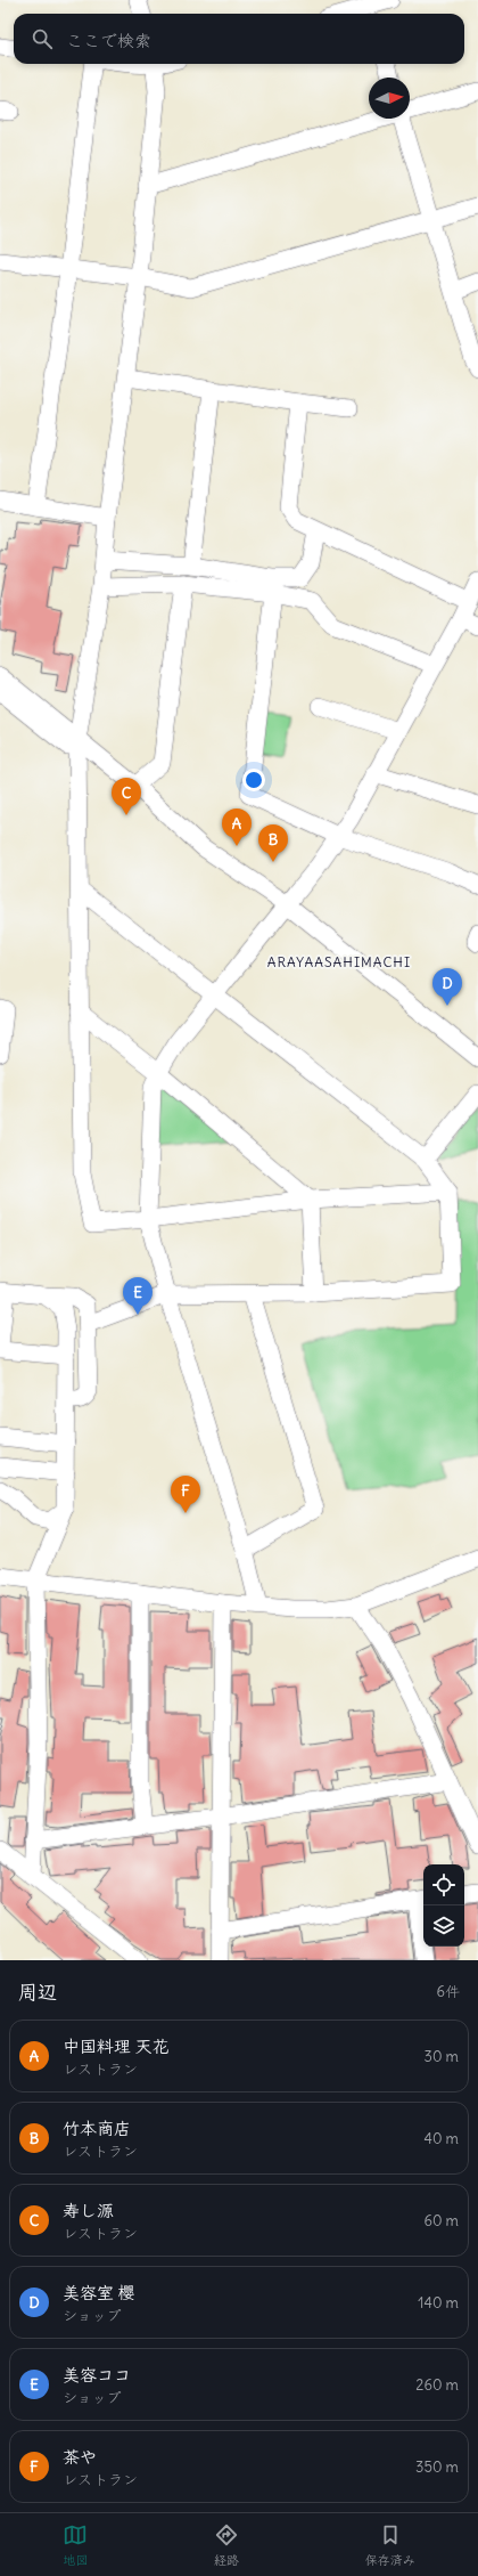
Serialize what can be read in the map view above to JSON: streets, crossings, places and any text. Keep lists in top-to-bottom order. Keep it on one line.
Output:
{"districts":["ARAYAASAHIMACHI"],"north":"right","page":{"search":"ここで検索","pins":["C","A","B","D","E","F"],"heading":["周辺","6件"],"list":[{"mark":"A","name":"中国料理 天花","note":"レストラン","value":"30 m"},{"mark":"B","name":"竹本商店","note":"レストラン","value":"40 m"},{"mark":"C","name":"寿し源","note":"レストラン","value":"60 m"},{"mark":"D","name":"美容室 櫻","note":"ショップ","value":"140 m"},{"mark":"E","name":"美容ココ","note":"ショップ","value":"260 m"},{"mark":"F","name":"茶や","note":"レストラン","value":"350 m"}],"nav":["地図","経路","保存済み"]}}
